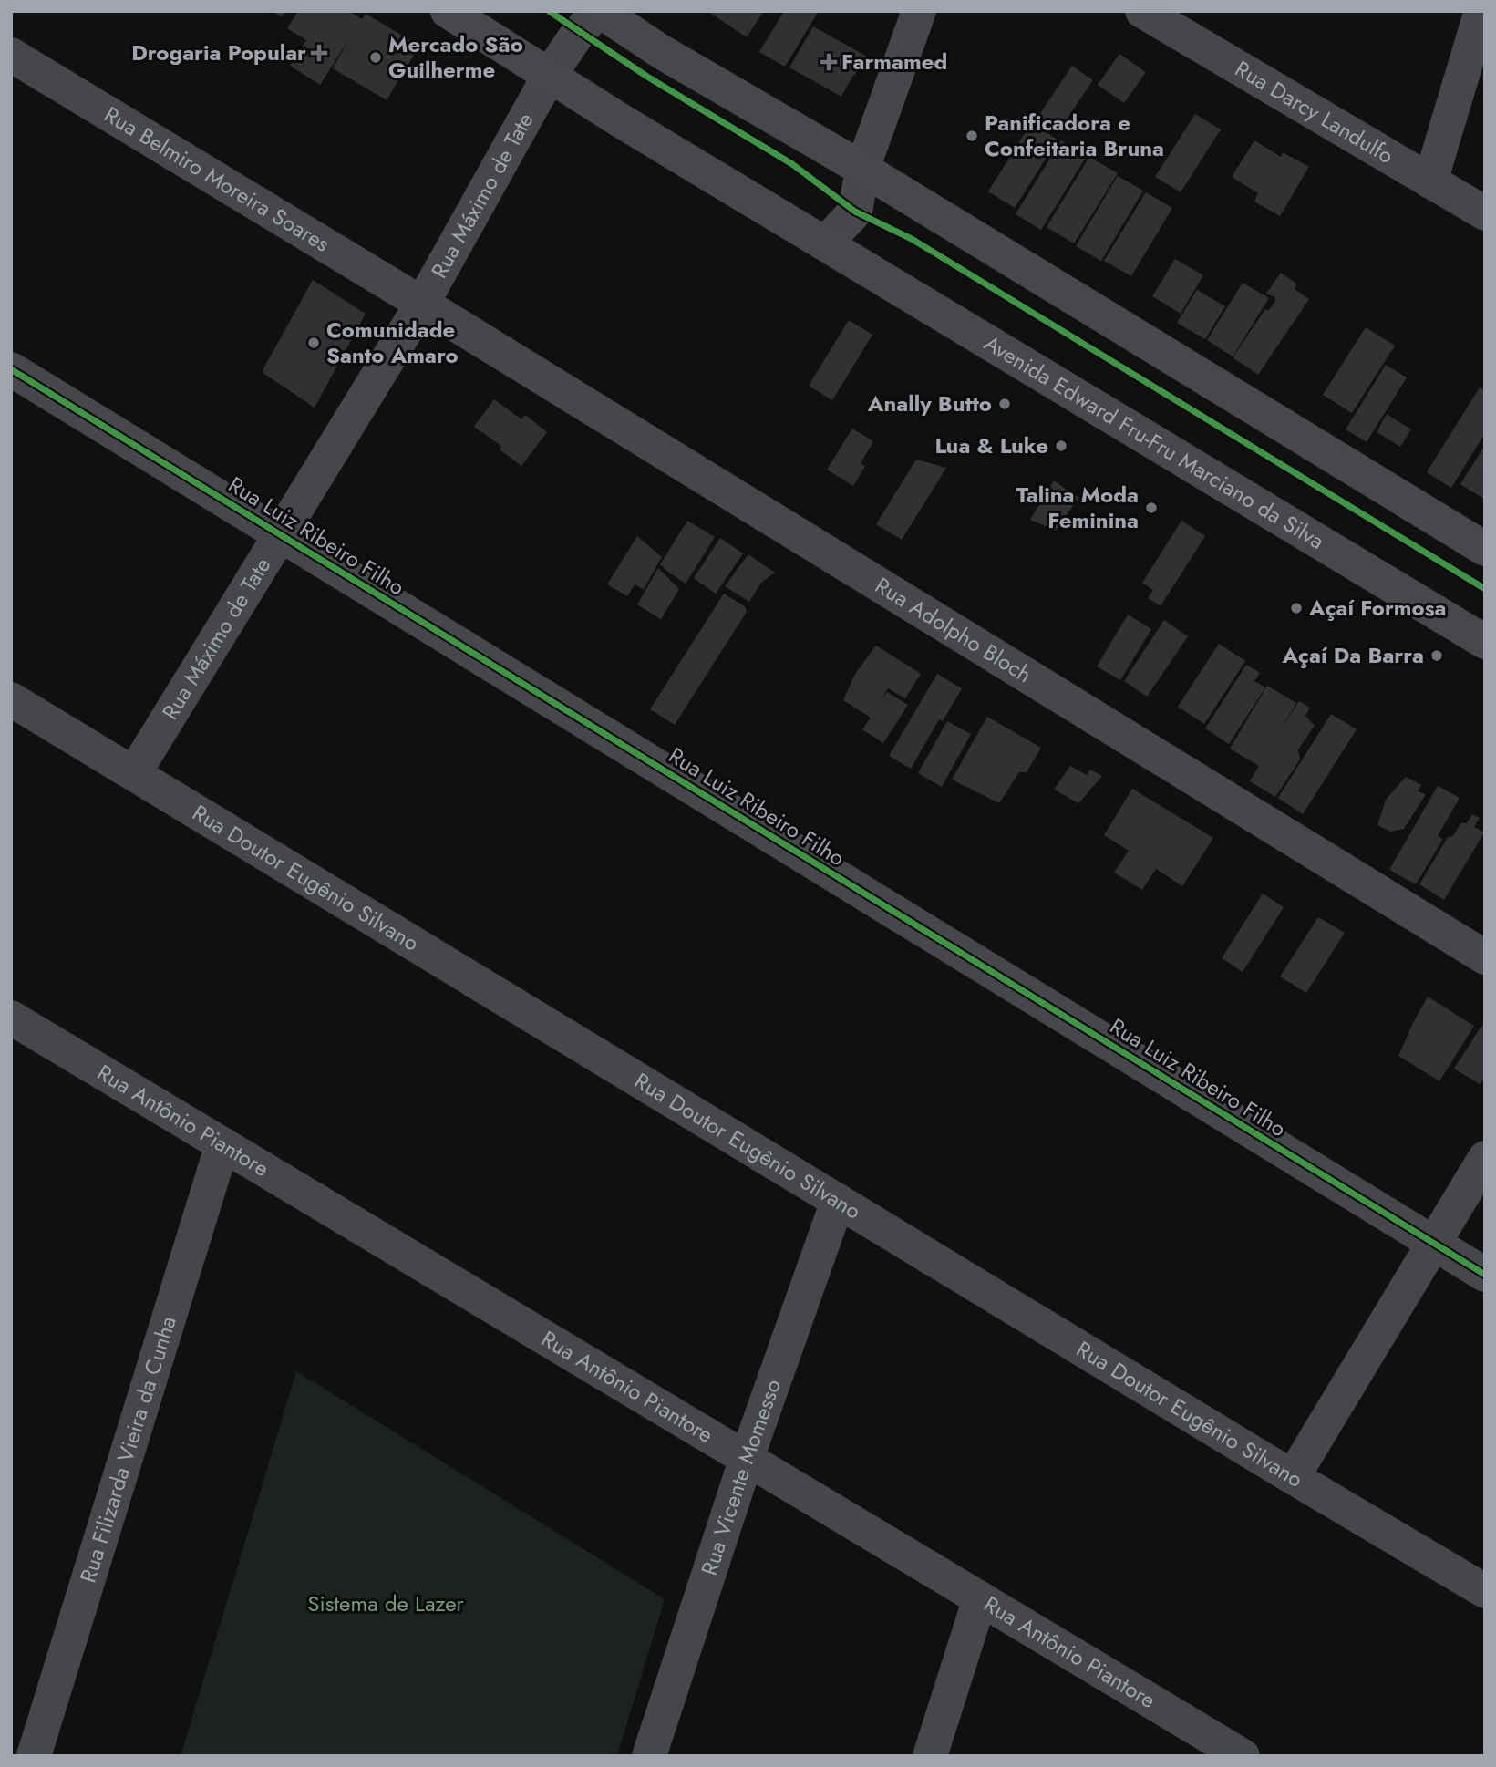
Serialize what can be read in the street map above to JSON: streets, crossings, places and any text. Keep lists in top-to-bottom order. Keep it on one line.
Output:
{"streets":{"main road":["Avenida Edward Fru-Fru Marciano da Silva"],"street":["Rua Darcy Landulfo","Rua Belmiro Moreira Soares","Rua Máximo de Tate","Rua Luiz Ribeiro Filho","Rua Adolpho Bloch","Rua Doutor Eugênio Silvano","Rua Antônio Piantore","Rua Filizarda Vieira da Cunha","Rua Vicente Momesso"]},"crossings":[["Rua Belmiro Moreira Soares","Rua Máximo de Tate"],["Rua Belmiro Moreira Soares","Rua Adolpho Bloch"],["Rua Máximo de Tate","Avenida Edward Fru-Fru Marciano da Silva"],["Rua Máximo de Tate","Rua Luiz Ribeiro Filho"],["Rua Máximo de Tate","Rua Adolpho Bloch"],["Rua Máximo de Tate","Rua Doutor Eugênio Silvano"],["Rua Doutor Eugênio Silvano","Rua Vicente Momesso"],["Rua Antônio Piantore","Rua Filizarda Vieira da Cunha"],["Rua Antônio Piantore","Rua Vicente Momesso"]],"parks":["Sistema de Lazer"],"places":{"health":["Drogaria Popular","Farmamed"],"other":["Mercado São Guilherme","Panificadora e Confeitaria Bruna","Comunidade Santo Amaro","Anally Butto","Lua & Luke","Talina Moda Feminina","Açaí Formosa","Açaí Da Barra"]}}
